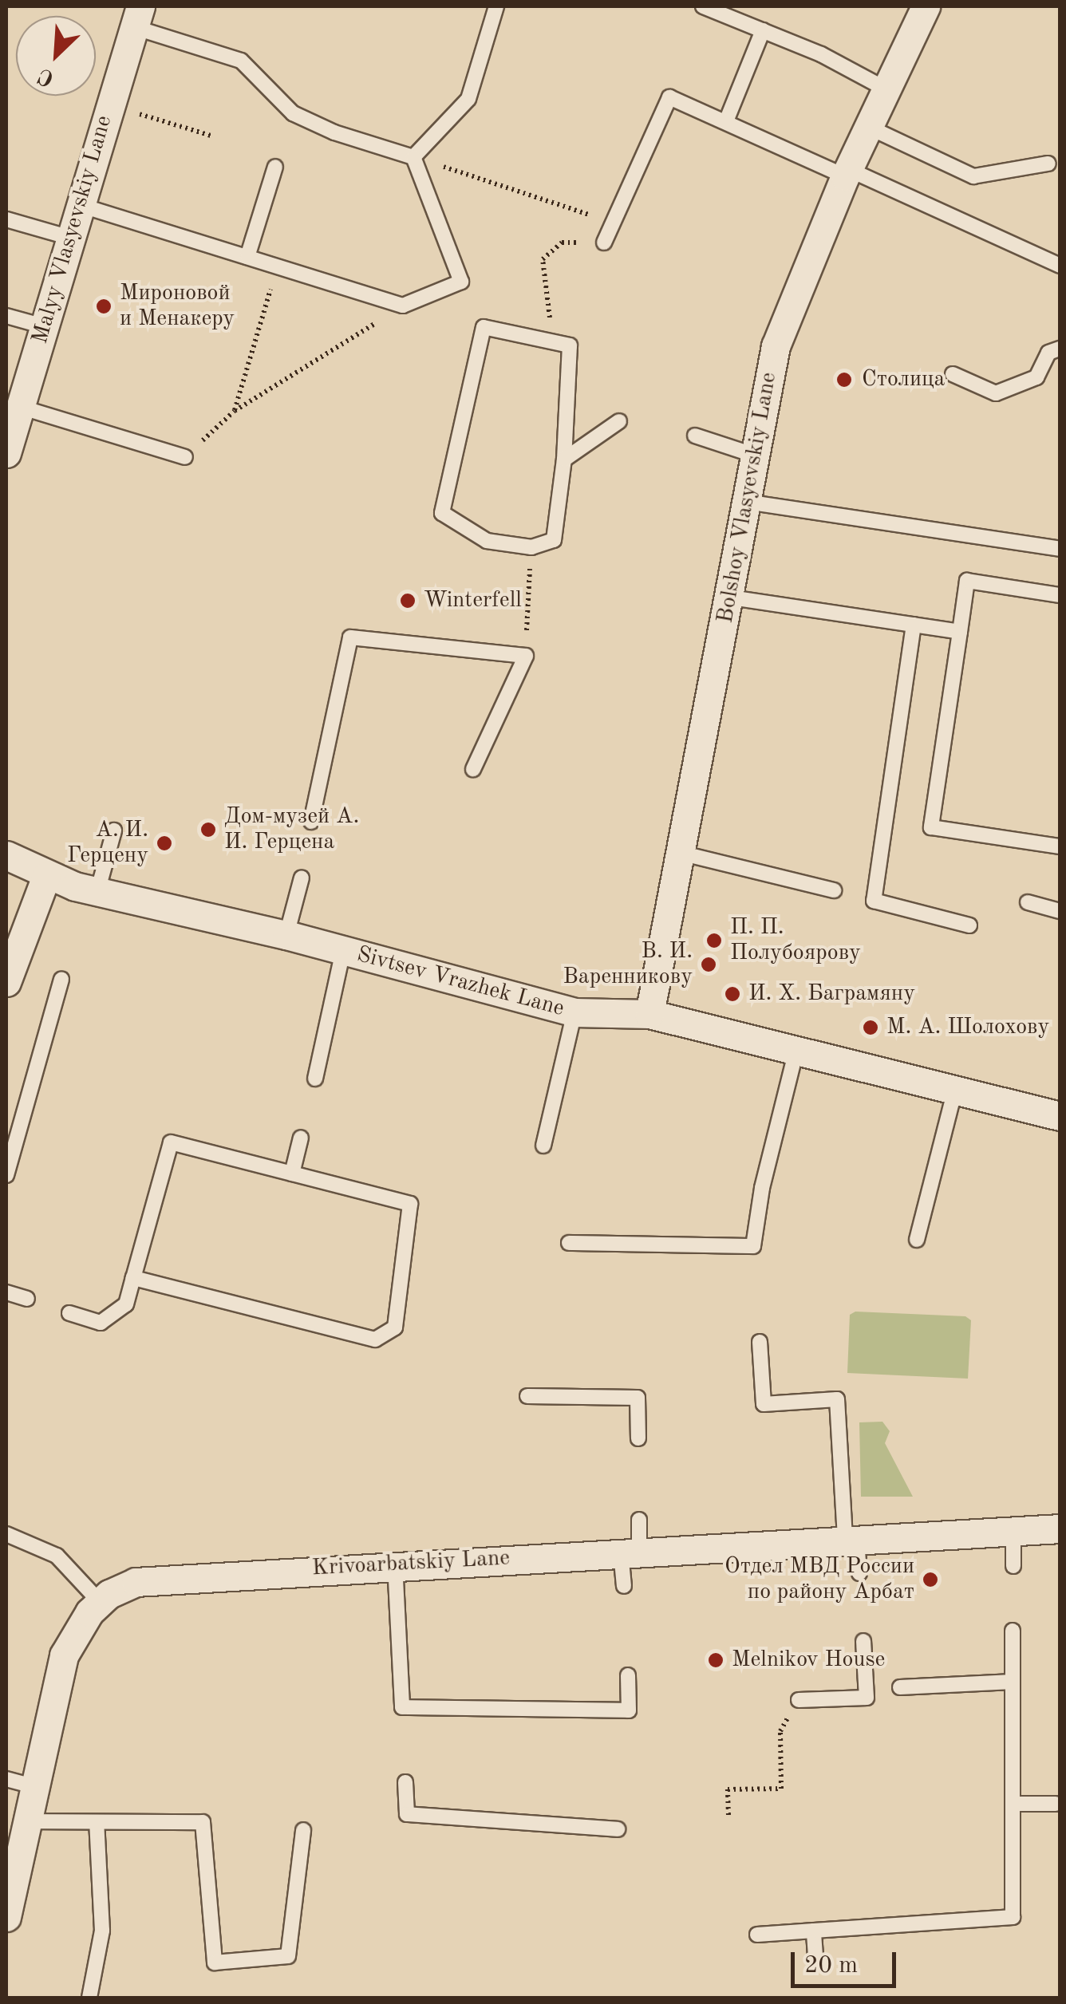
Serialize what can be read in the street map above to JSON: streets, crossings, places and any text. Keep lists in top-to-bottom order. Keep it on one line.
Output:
{"streets":{"street":["Malyy Vlasyevskiy Lane","Bolshoy Vlasyevskiy Lane","Sivtsev Vrazhek Lane","Krivoarbatskiy Lane"]},"crossings":[["Bolshoy Vlasyevskiy Lane","Sivtsev Vrazhek Lane"]],"places":["Мироновой и Менакеру","Столица","Winterfell","Дом-музей А. И. Герцена","А. И. Герцену","П. П. Полубоярову","В. И. Варенникову","И. Х. Баграмяну","М. А. Шолохову","Отдел МВД России по району Арбат","Melnikov House"],"scale_bar":"20 m","north":"bottom left"}
